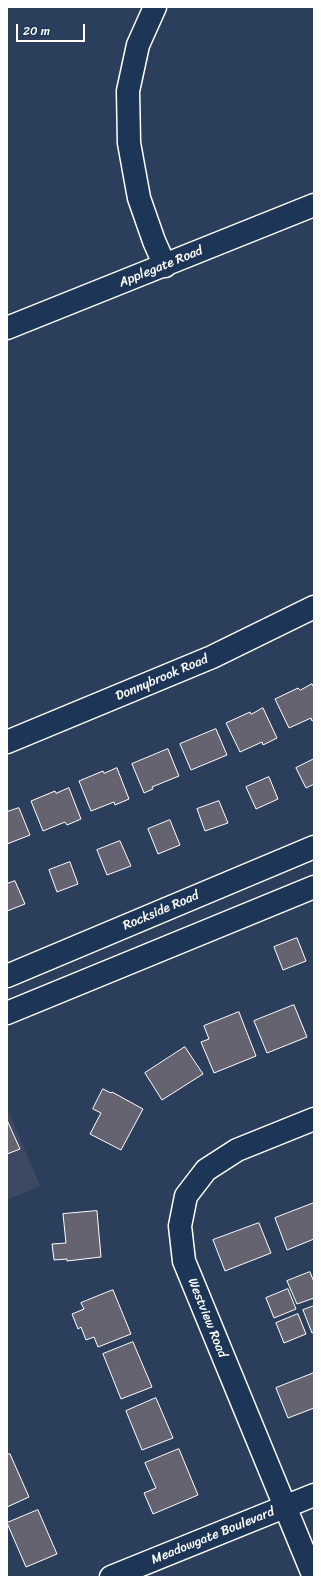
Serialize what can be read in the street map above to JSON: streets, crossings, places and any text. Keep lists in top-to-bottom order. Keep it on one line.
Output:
{"streets":{"street":["Applegate Road","Donnybrook Road","Rockside Road","Westview Road","Meadowgate Boulevard"]},"crossings":[["Westview Road","Meadowgate Boulevard"]],"scale_bar":"20 m"}
